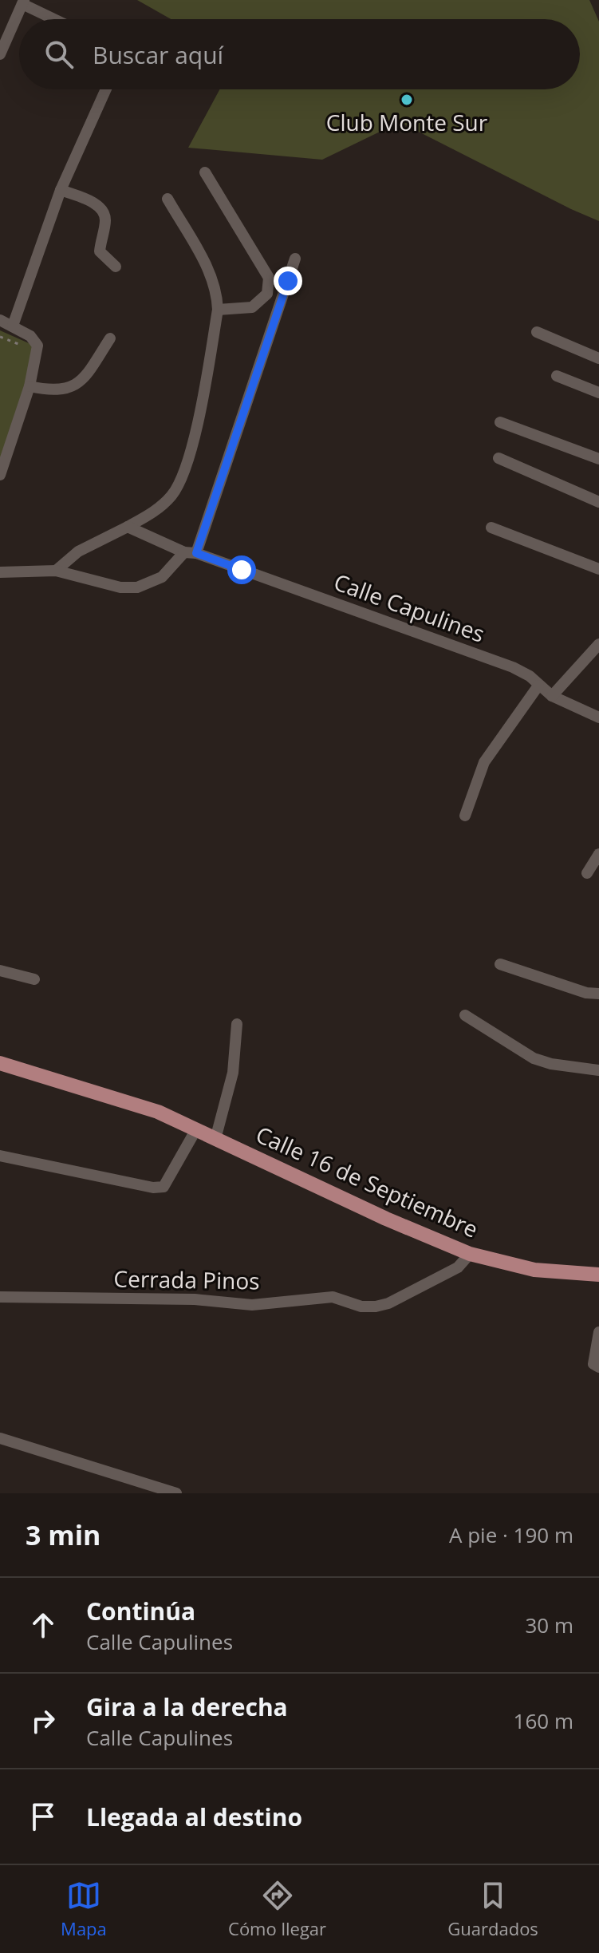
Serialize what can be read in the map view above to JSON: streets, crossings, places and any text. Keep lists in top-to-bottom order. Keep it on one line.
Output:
{"streets":{"main road":["Calle 16 de Septiembre"],"street":["Calle Capulines","Cerrada Pinos"]},"crossings":[["Calle 16 de Septiembre","Cerrada Pinos"]],"places":["Club Monte Sur"],"page":{"search":"Buscar aquí","heading":["3 min","A pie · 190 m"],"list":[["Continúa","Calle Capulines","30 m"],["Gira a la derecha","Calle Capulines","160 m"],"Llegada al destino"],"nav":["Mapa","Cómo llegar","Guardados"]}}
